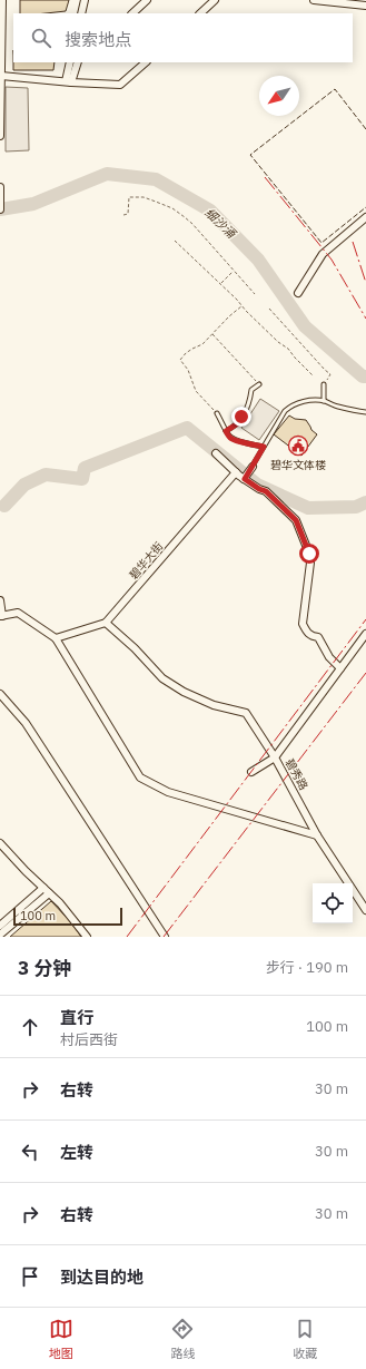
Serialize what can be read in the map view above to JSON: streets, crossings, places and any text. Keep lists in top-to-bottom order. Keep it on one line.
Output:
{"streets":{"street":["碧华大街","碧秀路"]},"water":["细沙涌"],"places":{"public building":["碧华文体楼"]},"scale_bar":"100 m","north":"bottom left","page":{"search":"搜索地点","scale":"100 m","heading":["3 分钟","步行 · 190 m"],"list":[["直行","村后西街","100 m"],["右转","30 m"],["左转","30 m"],["右转","30 m"],"到达目的地"],"nav":["地图","路线","收藏"]}}
